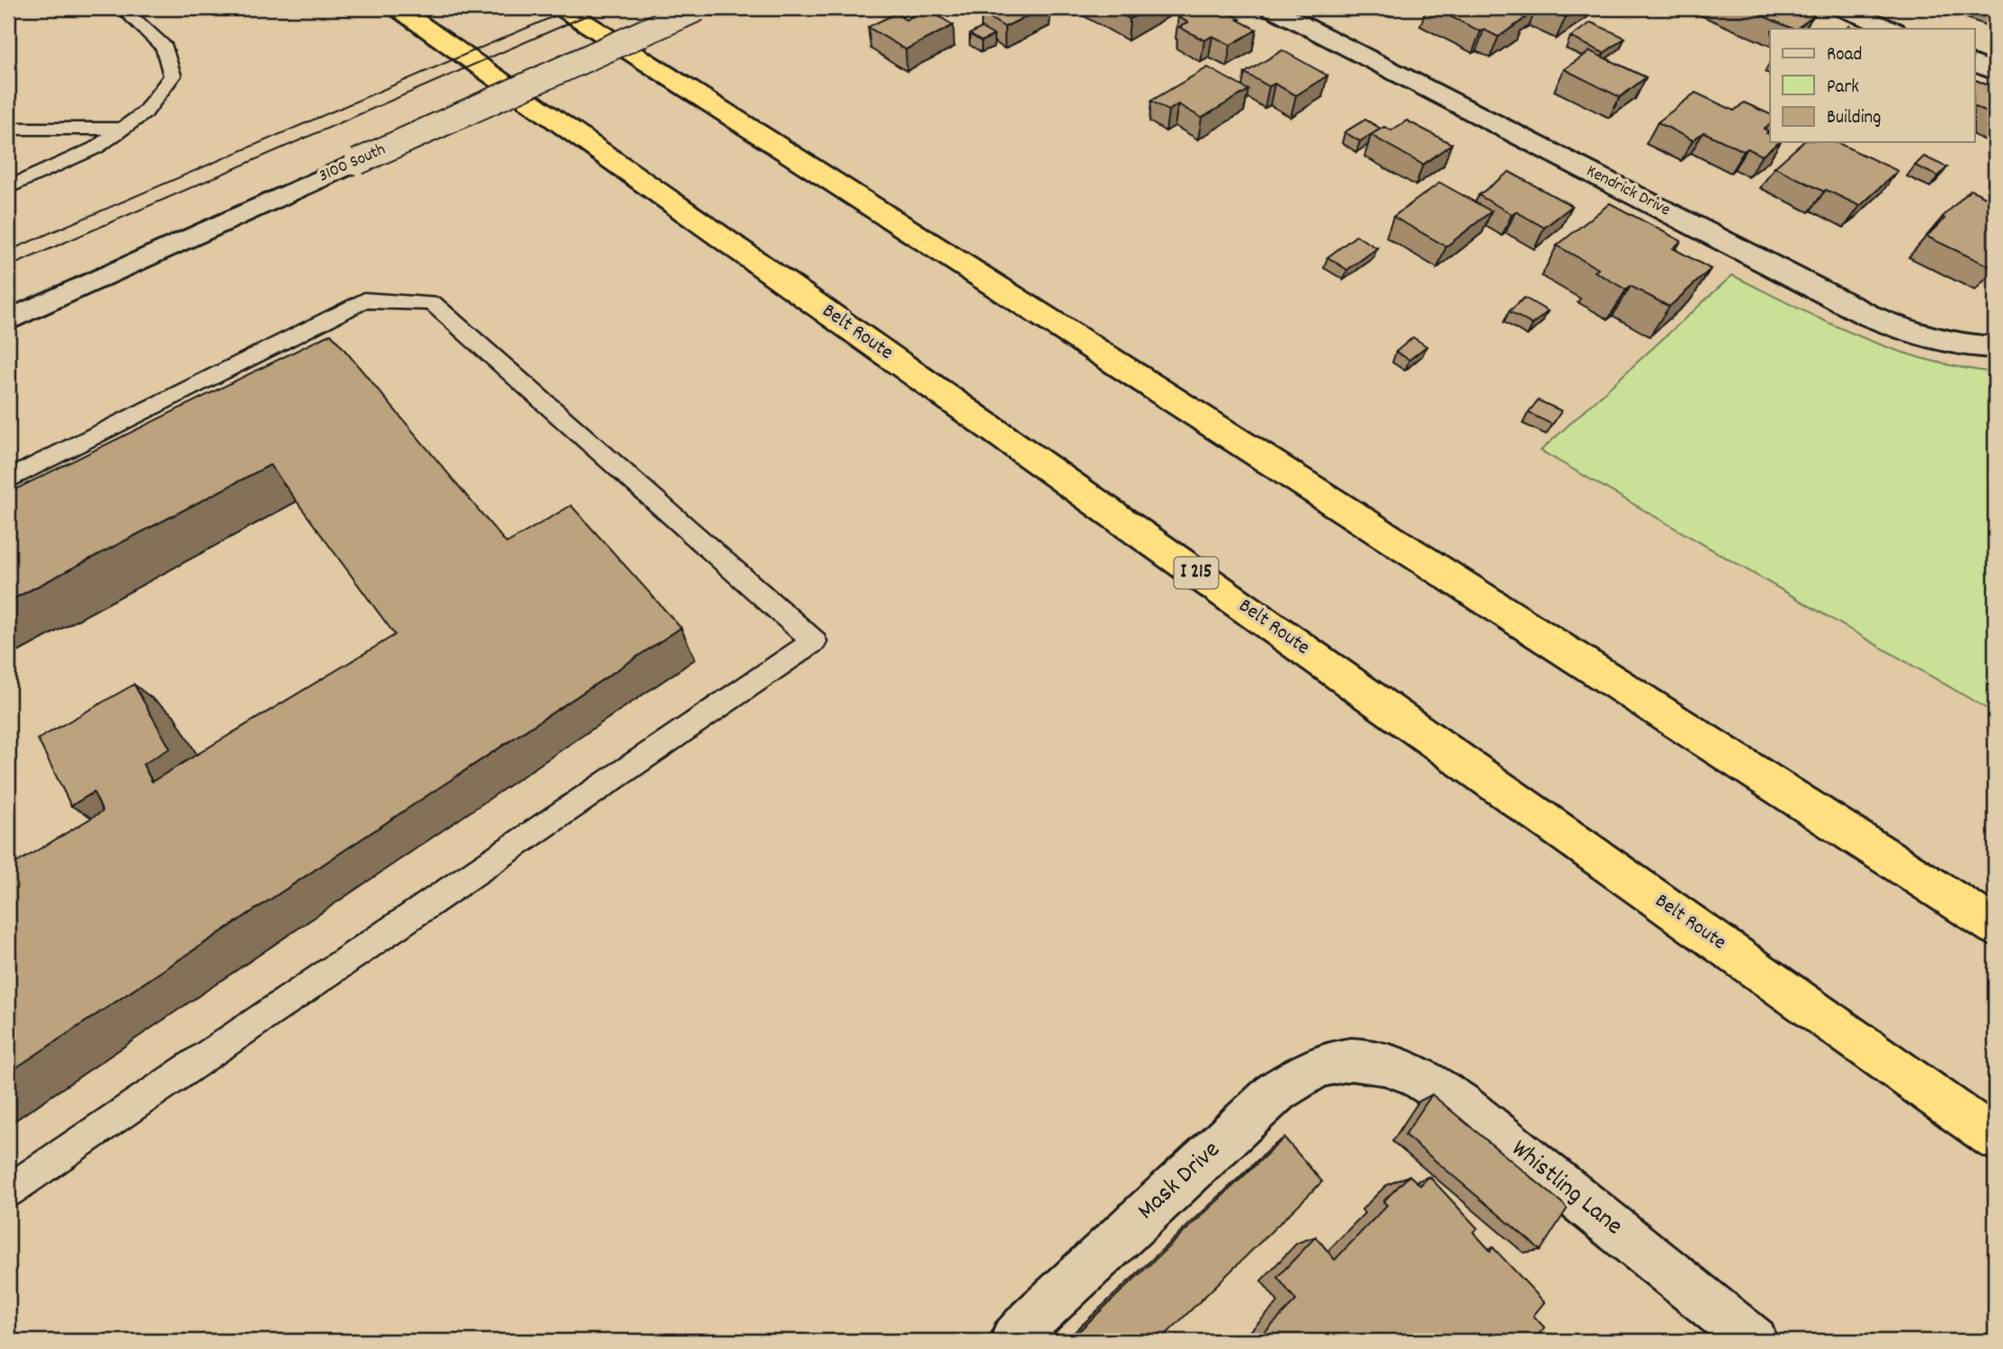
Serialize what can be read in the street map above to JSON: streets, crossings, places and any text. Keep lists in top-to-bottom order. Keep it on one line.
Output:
{"streets":{"highway":["Belt Route","I 215"],"street":["3100 South","Kendrick Drive","Mask Drive","Whistling Lane"]},"crossings":[["Mask Drive","Whistling Lane"]],"legend":["Road","Park","Building"]}
